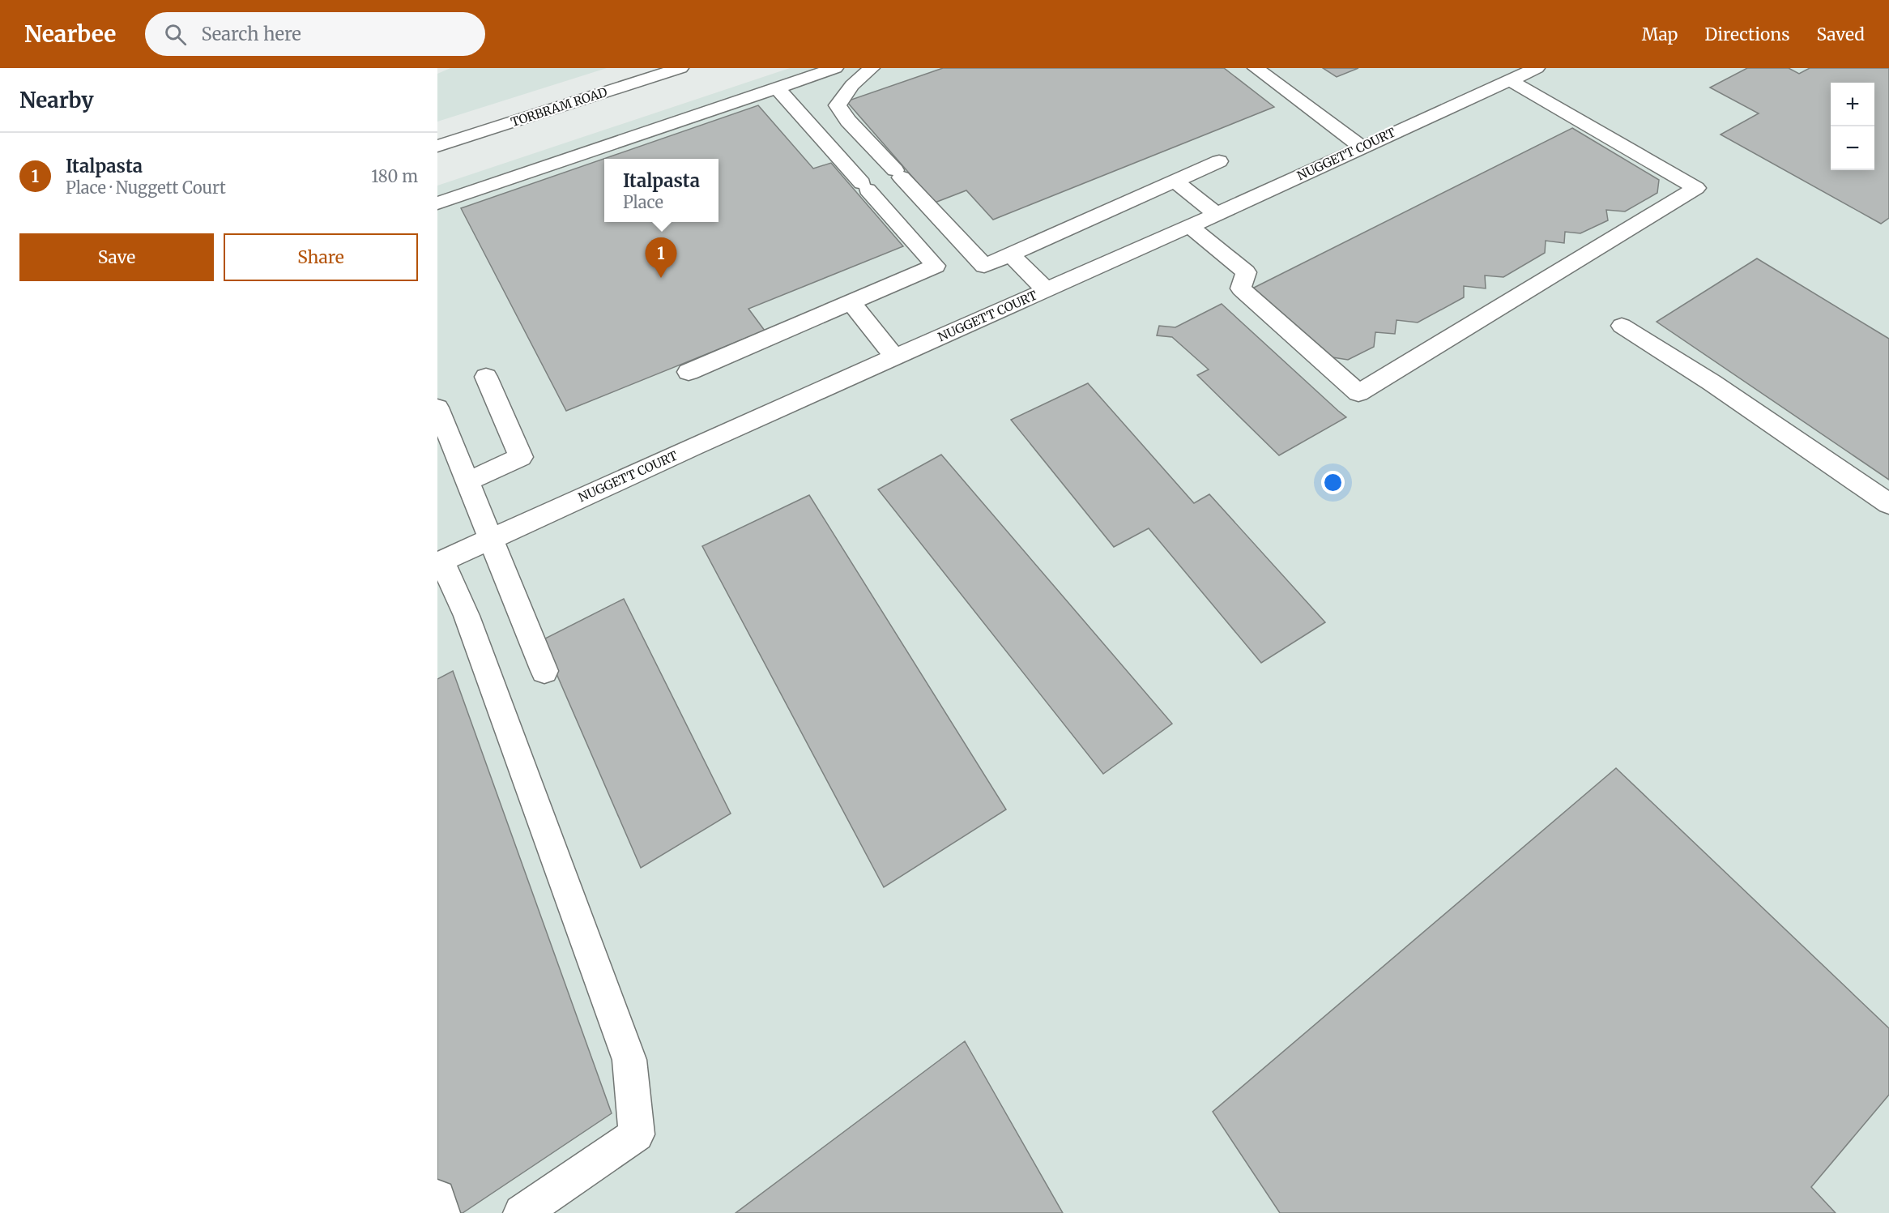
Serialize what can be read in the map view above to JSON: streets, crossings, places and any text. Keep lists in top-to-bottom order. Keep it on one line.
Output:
{"streets":{"street":["TORBRAM ROAD","NUGGETT COURT"]},"page":{"header":"Nearbee","search":"Search here","nav":["Map","Directions","Saved"],"heading":"Nearby","map_buttons":["+","−"],"list":[{"mark":"1","name":"Italpasta","note":"Place · Nuggett Court","value":"180 m"}],"popup":["Italpasta","Place"],"buttons":["Save","Share"],"pins":"1"}}
